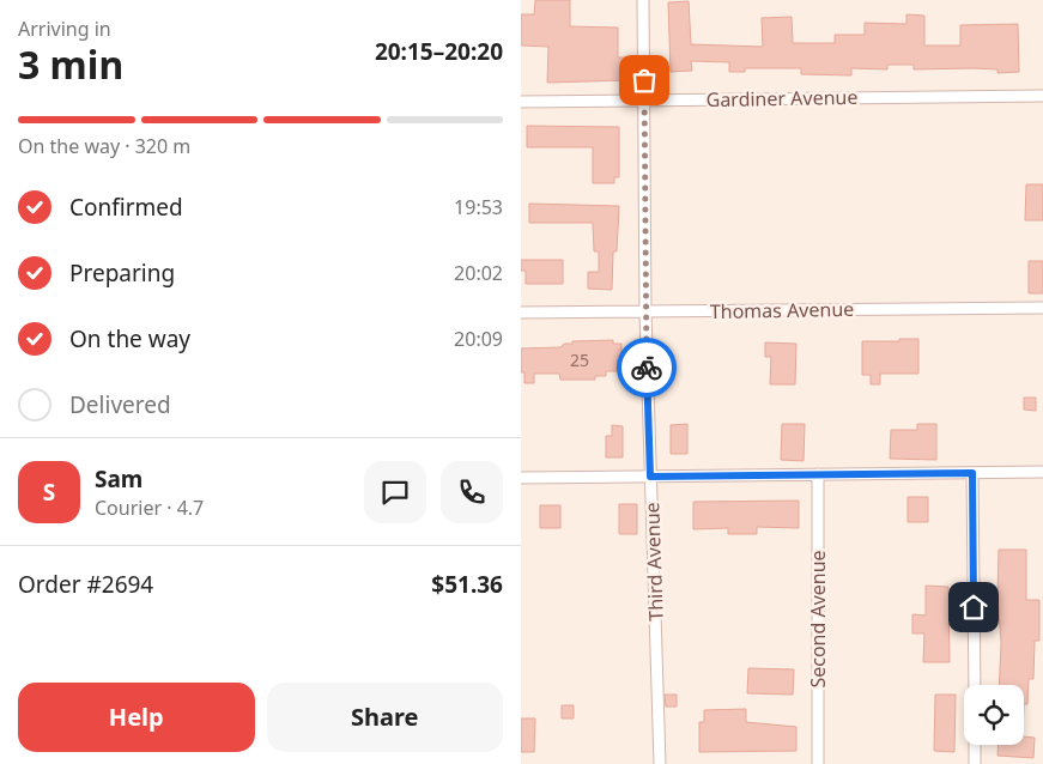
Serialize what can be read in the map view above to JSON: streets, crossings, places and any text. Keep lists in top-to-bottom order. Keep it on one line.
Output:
{"streets":{"street":["Gardiner Avenue","Thomas Avenue","Third Avenue","Second Avenue"]},"crossings":[["Gardiner Avenue","Third Avenue"],["Thomas Avenue","Third Avenue"]],"house_numbers":["25"],"page":{"heading":["3 min","Arriving in","20:15–20:20"],"panel":["Sam","Courier · 4.7","Order #2694","$51.36"],"bar":"On the way · 320 m","list":[["Confirmed","19:53"],["Preparing","20:02"],["On the way","20:09"],"Delivered"],"round":"S","buttons":["Help","Share"]}}
